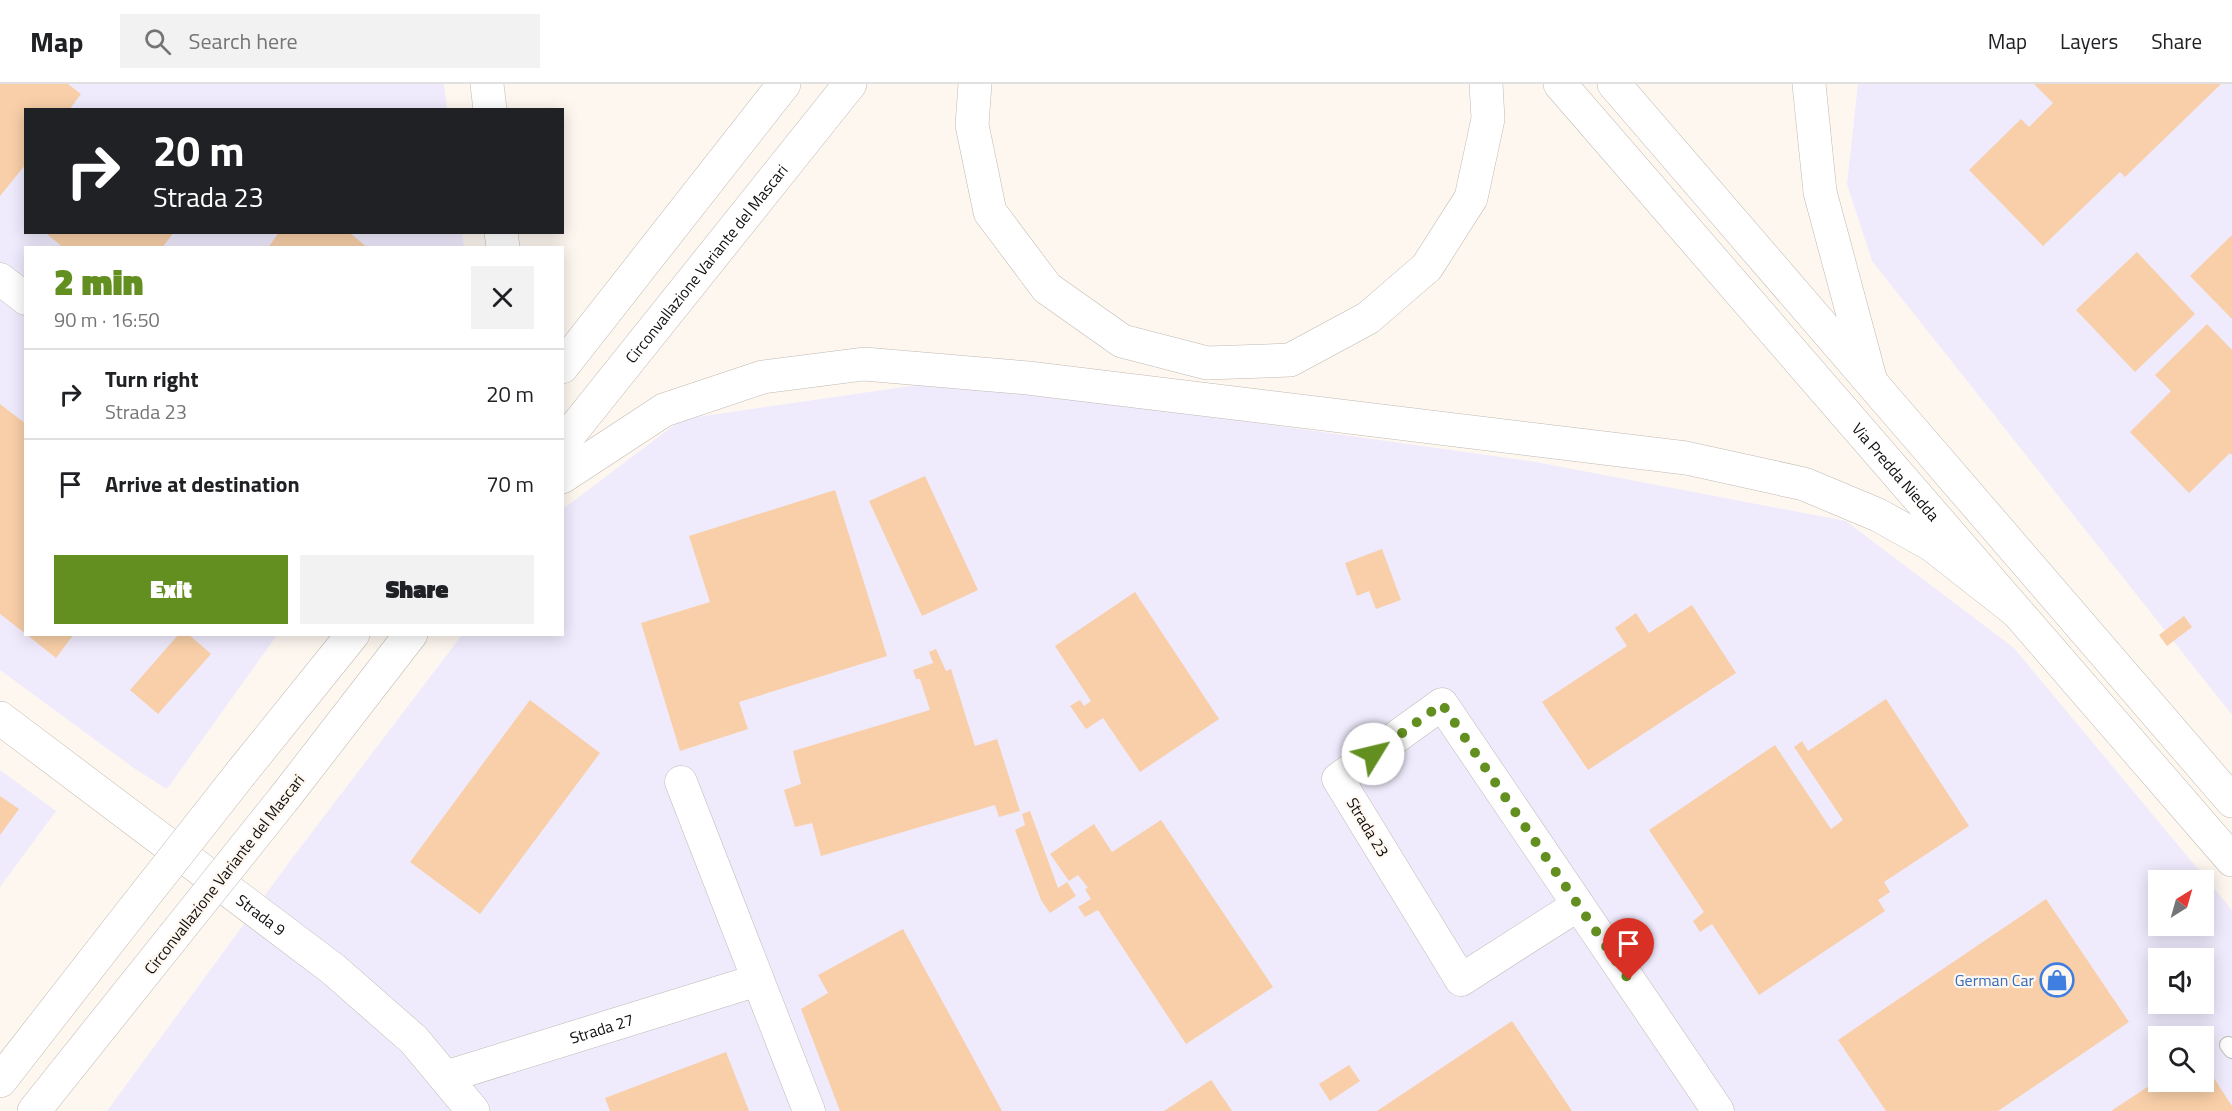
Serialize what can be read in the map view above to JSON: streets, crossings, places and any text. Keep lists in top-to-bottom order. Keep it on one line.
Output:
{"streets":{"main road":["Circonvallazione Variante del Mascari","Via Predda Niedda","Strada 9"],"street":["Strada 23","Strada 27"]},"crossings":[["Strada 9","Strada 27"]],"places":{"shop":["German Car"]},"north":"top right","page":{"header":"Map","search":"Search here","nav":["Map","Layers","Share"],"turn":["20 m","Strada 23"],"heading":["2 min","90 m · 16:50"],"list":[{"name":"Turn right","note":"Strada 23","value":"20 m"},{"name":"Arrive at destination","value":"70 m"}],"buttons":["Exit","Share"]}}
